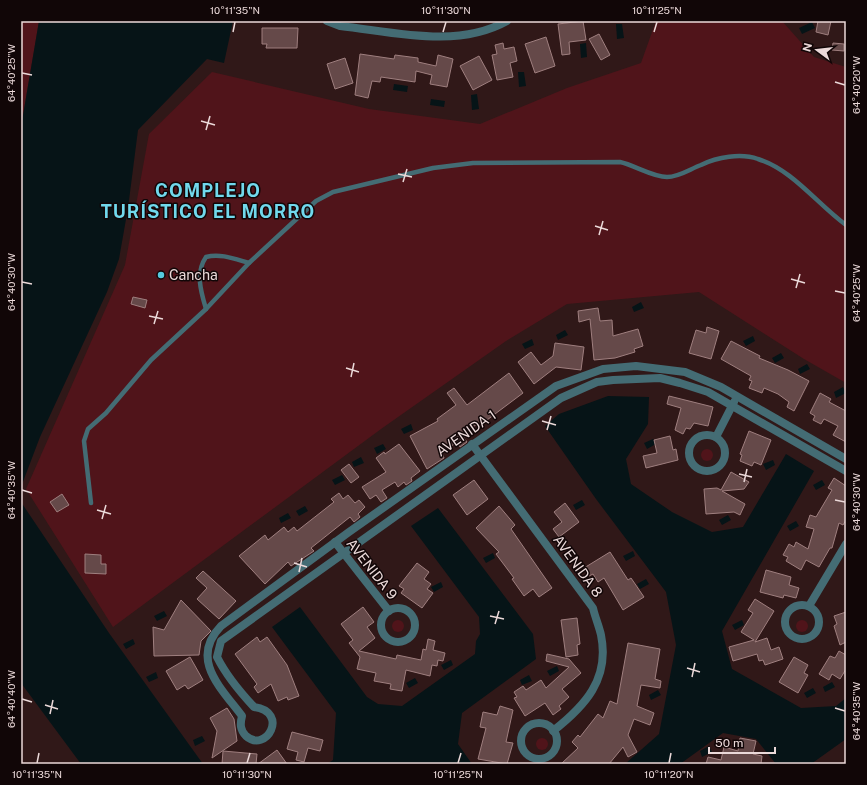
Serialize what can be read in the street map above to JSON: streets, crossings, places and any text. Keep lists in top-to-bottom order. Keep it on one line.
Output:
{"streets":{"street":["AVENIDA 1","AVENIDA 8","AVENIDA 9"]},"crossings":[["AVENIDA 1","AVENIDA 8"],["AVENIDA 1","AVENIDA 9"]],"districts":["COMPLEJO TURÍSTICO EL MORRO"],"places":["Cancha"],"scale_bar":"50 m","north":"left","coordinates":["10°11'35\"N","10°11'30\"N","10°11'25\"N","64°40'25\"W","64°40'20\"W","64°40'30\"W","64°40'35\"W","64°40'40\"W","10°11'20\"N"]}
